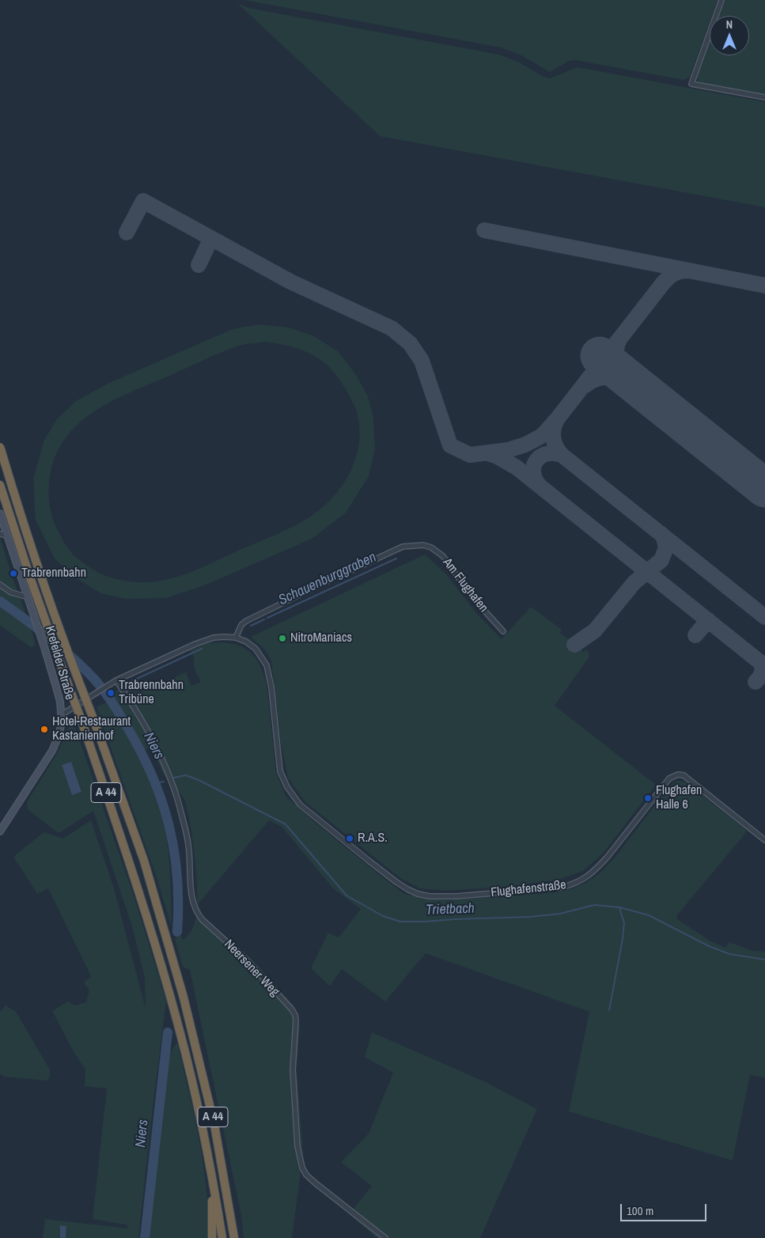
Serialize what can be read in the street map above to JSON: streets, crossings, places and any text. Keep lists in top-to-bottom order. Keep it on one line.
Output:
{"streets":{"highway":["A 44"],"street":["Am Flughafen","Krefelder Straße","Flughafenstraße","Neersener Weg"]},"crossings":[["Am Flughafen","Flughafenstraße"],["Krefelder Straße","Flughafenstraße"],["Flughafenstraße","Neersener Weg"]],"water":["Schauenburggraben","Niers","Trietbach"],"places":["Trabrennbahn","NitroManiacs","Trabrennbahn Tribüne","Hotel-Restaurant Kastanienhof","Flughafen Halle 6","R.A.S."],"scale_bar":"100 m","north":"top"}
